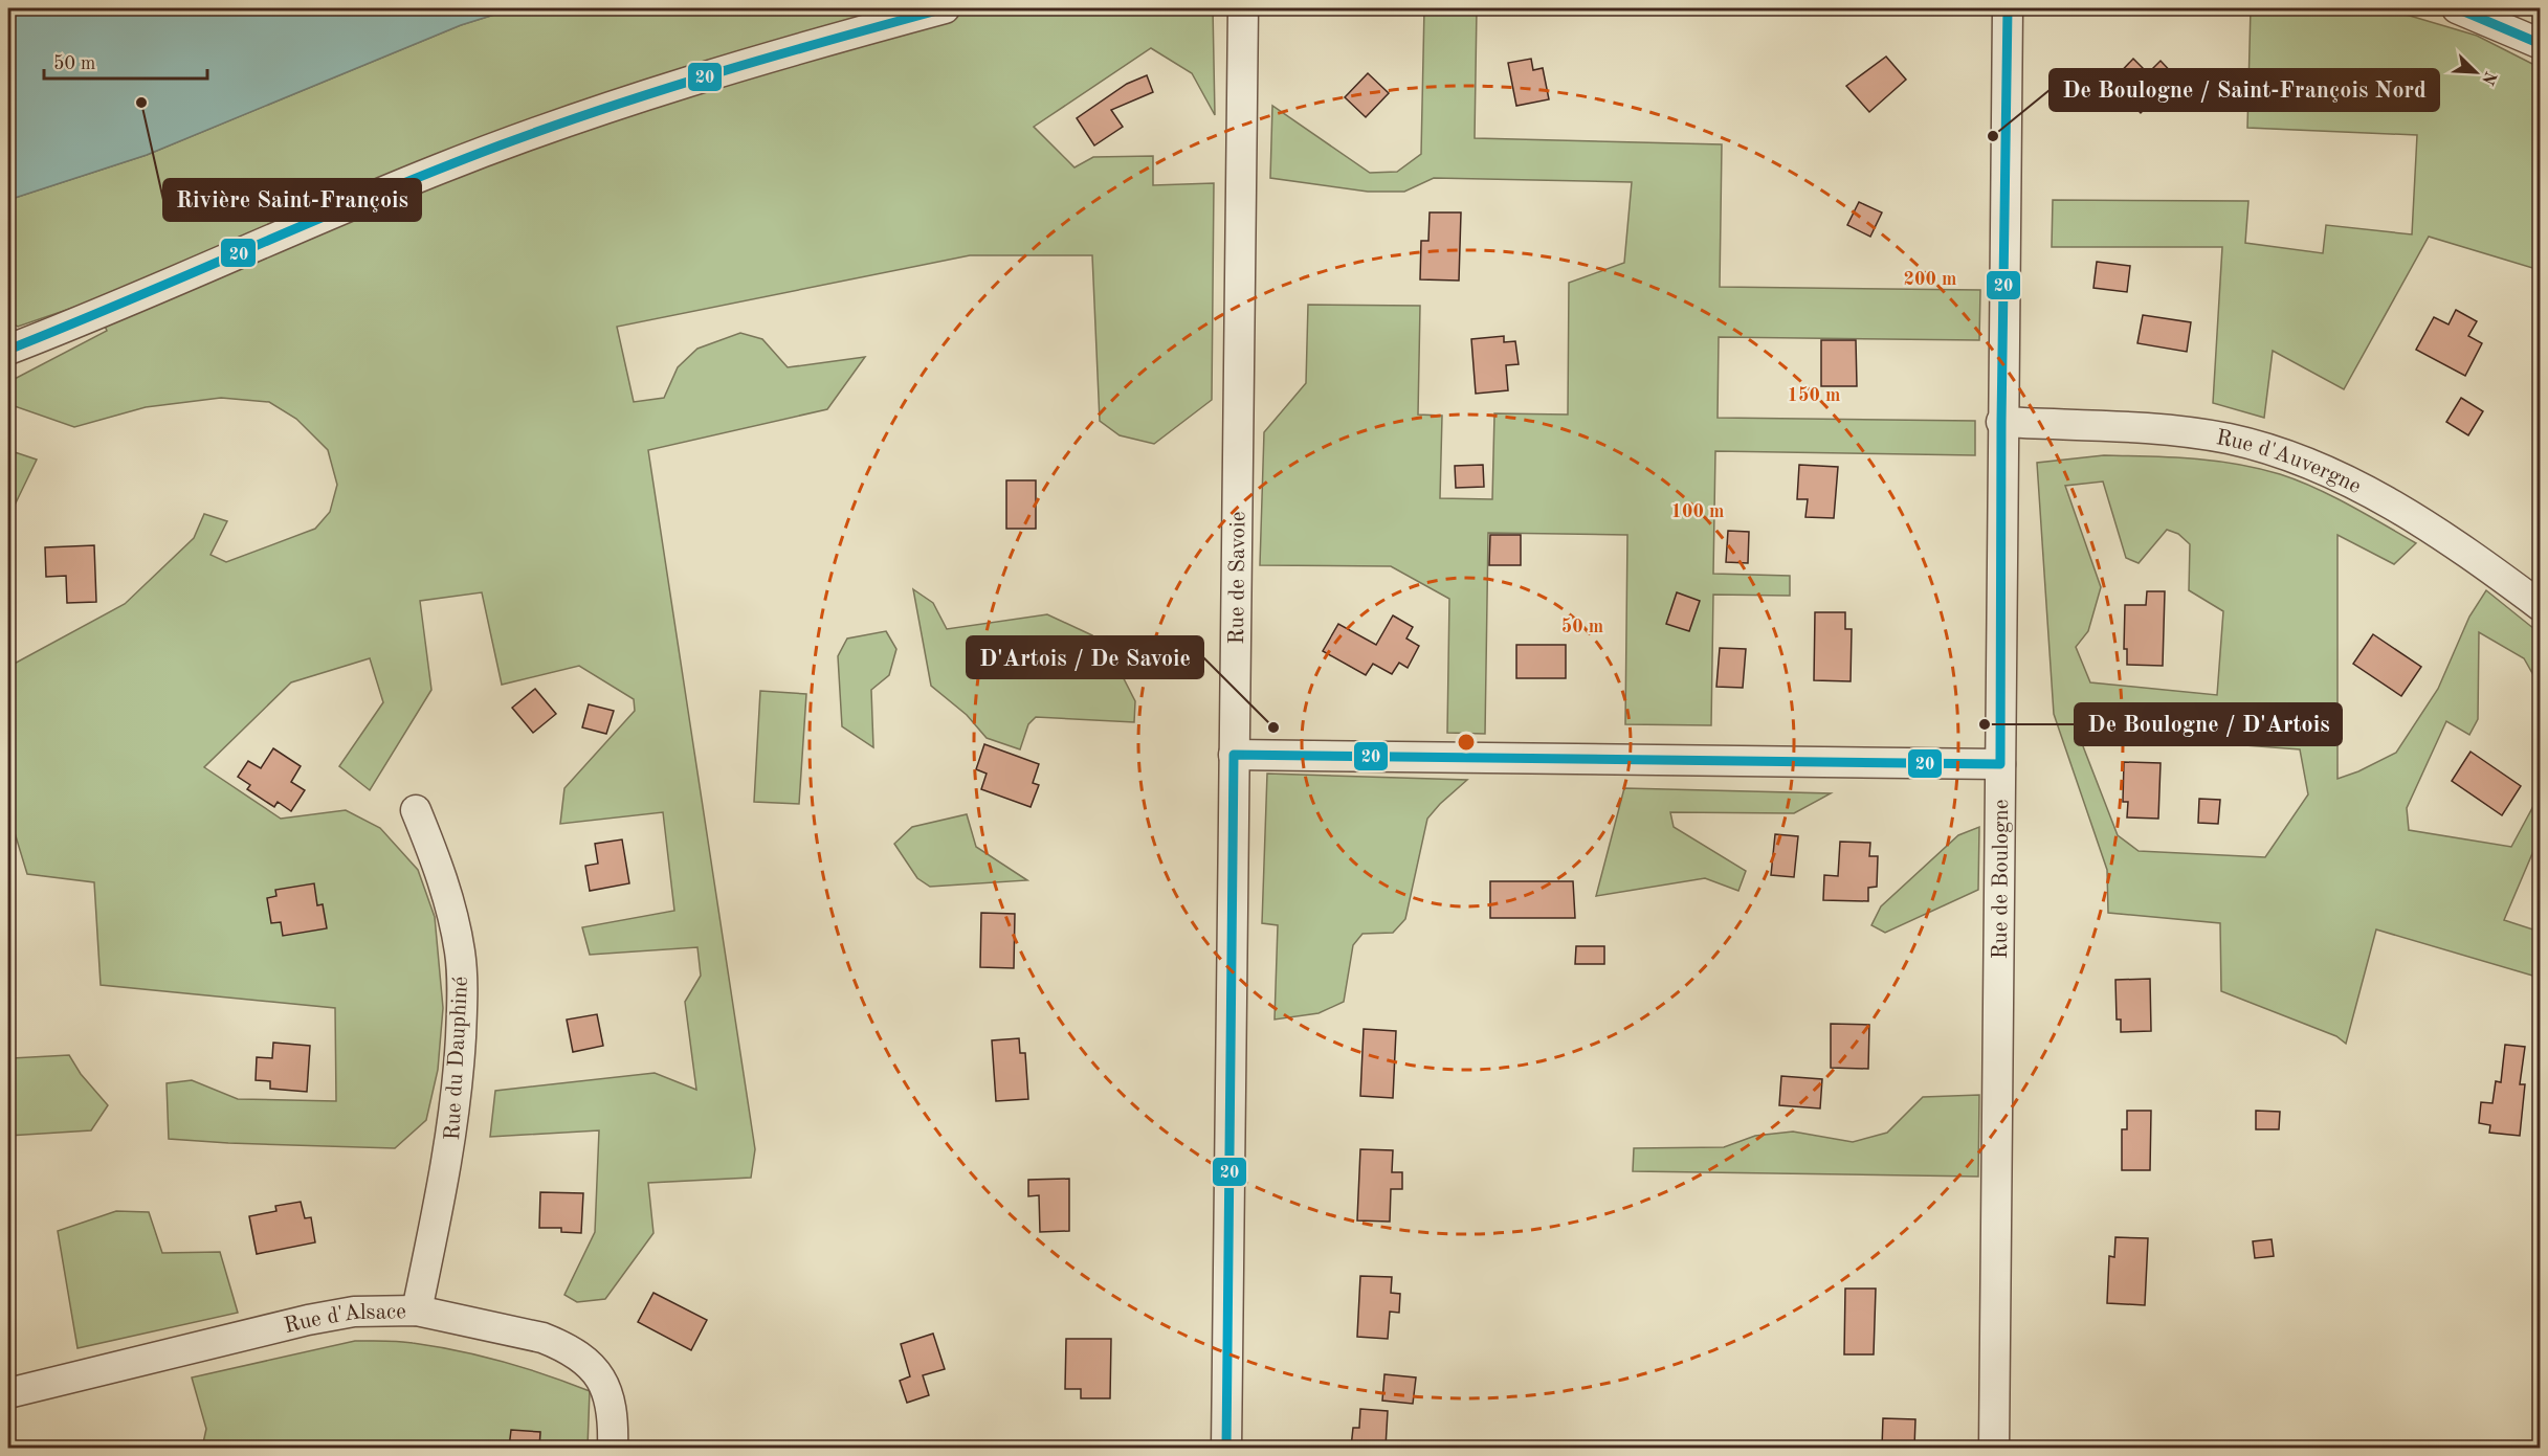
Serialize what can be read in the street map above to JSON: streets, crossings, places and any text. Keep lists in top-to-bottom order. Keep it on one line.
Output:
{"streets":{"street":["Rue d'Auvergne","Rue de Savoie","Rue de Boulogne","Rue du Dauphiné","Rue d'Alsace"]},"crossings":[["Rue d'Auvergne","Rue de Boulogne"],["Rue du Dauphiné","Rue d'Alsace"]],"places":["Rivière Saint-François","De Boulogne / Saint-François Nord","De Boulogne / D'Artois","D'Artois / De Savoie"],"lines":["transit line 20"],"scale_bar":"50 m","north":"bottom right","rings":["200 m","150 m","100 m","50 m"]}
